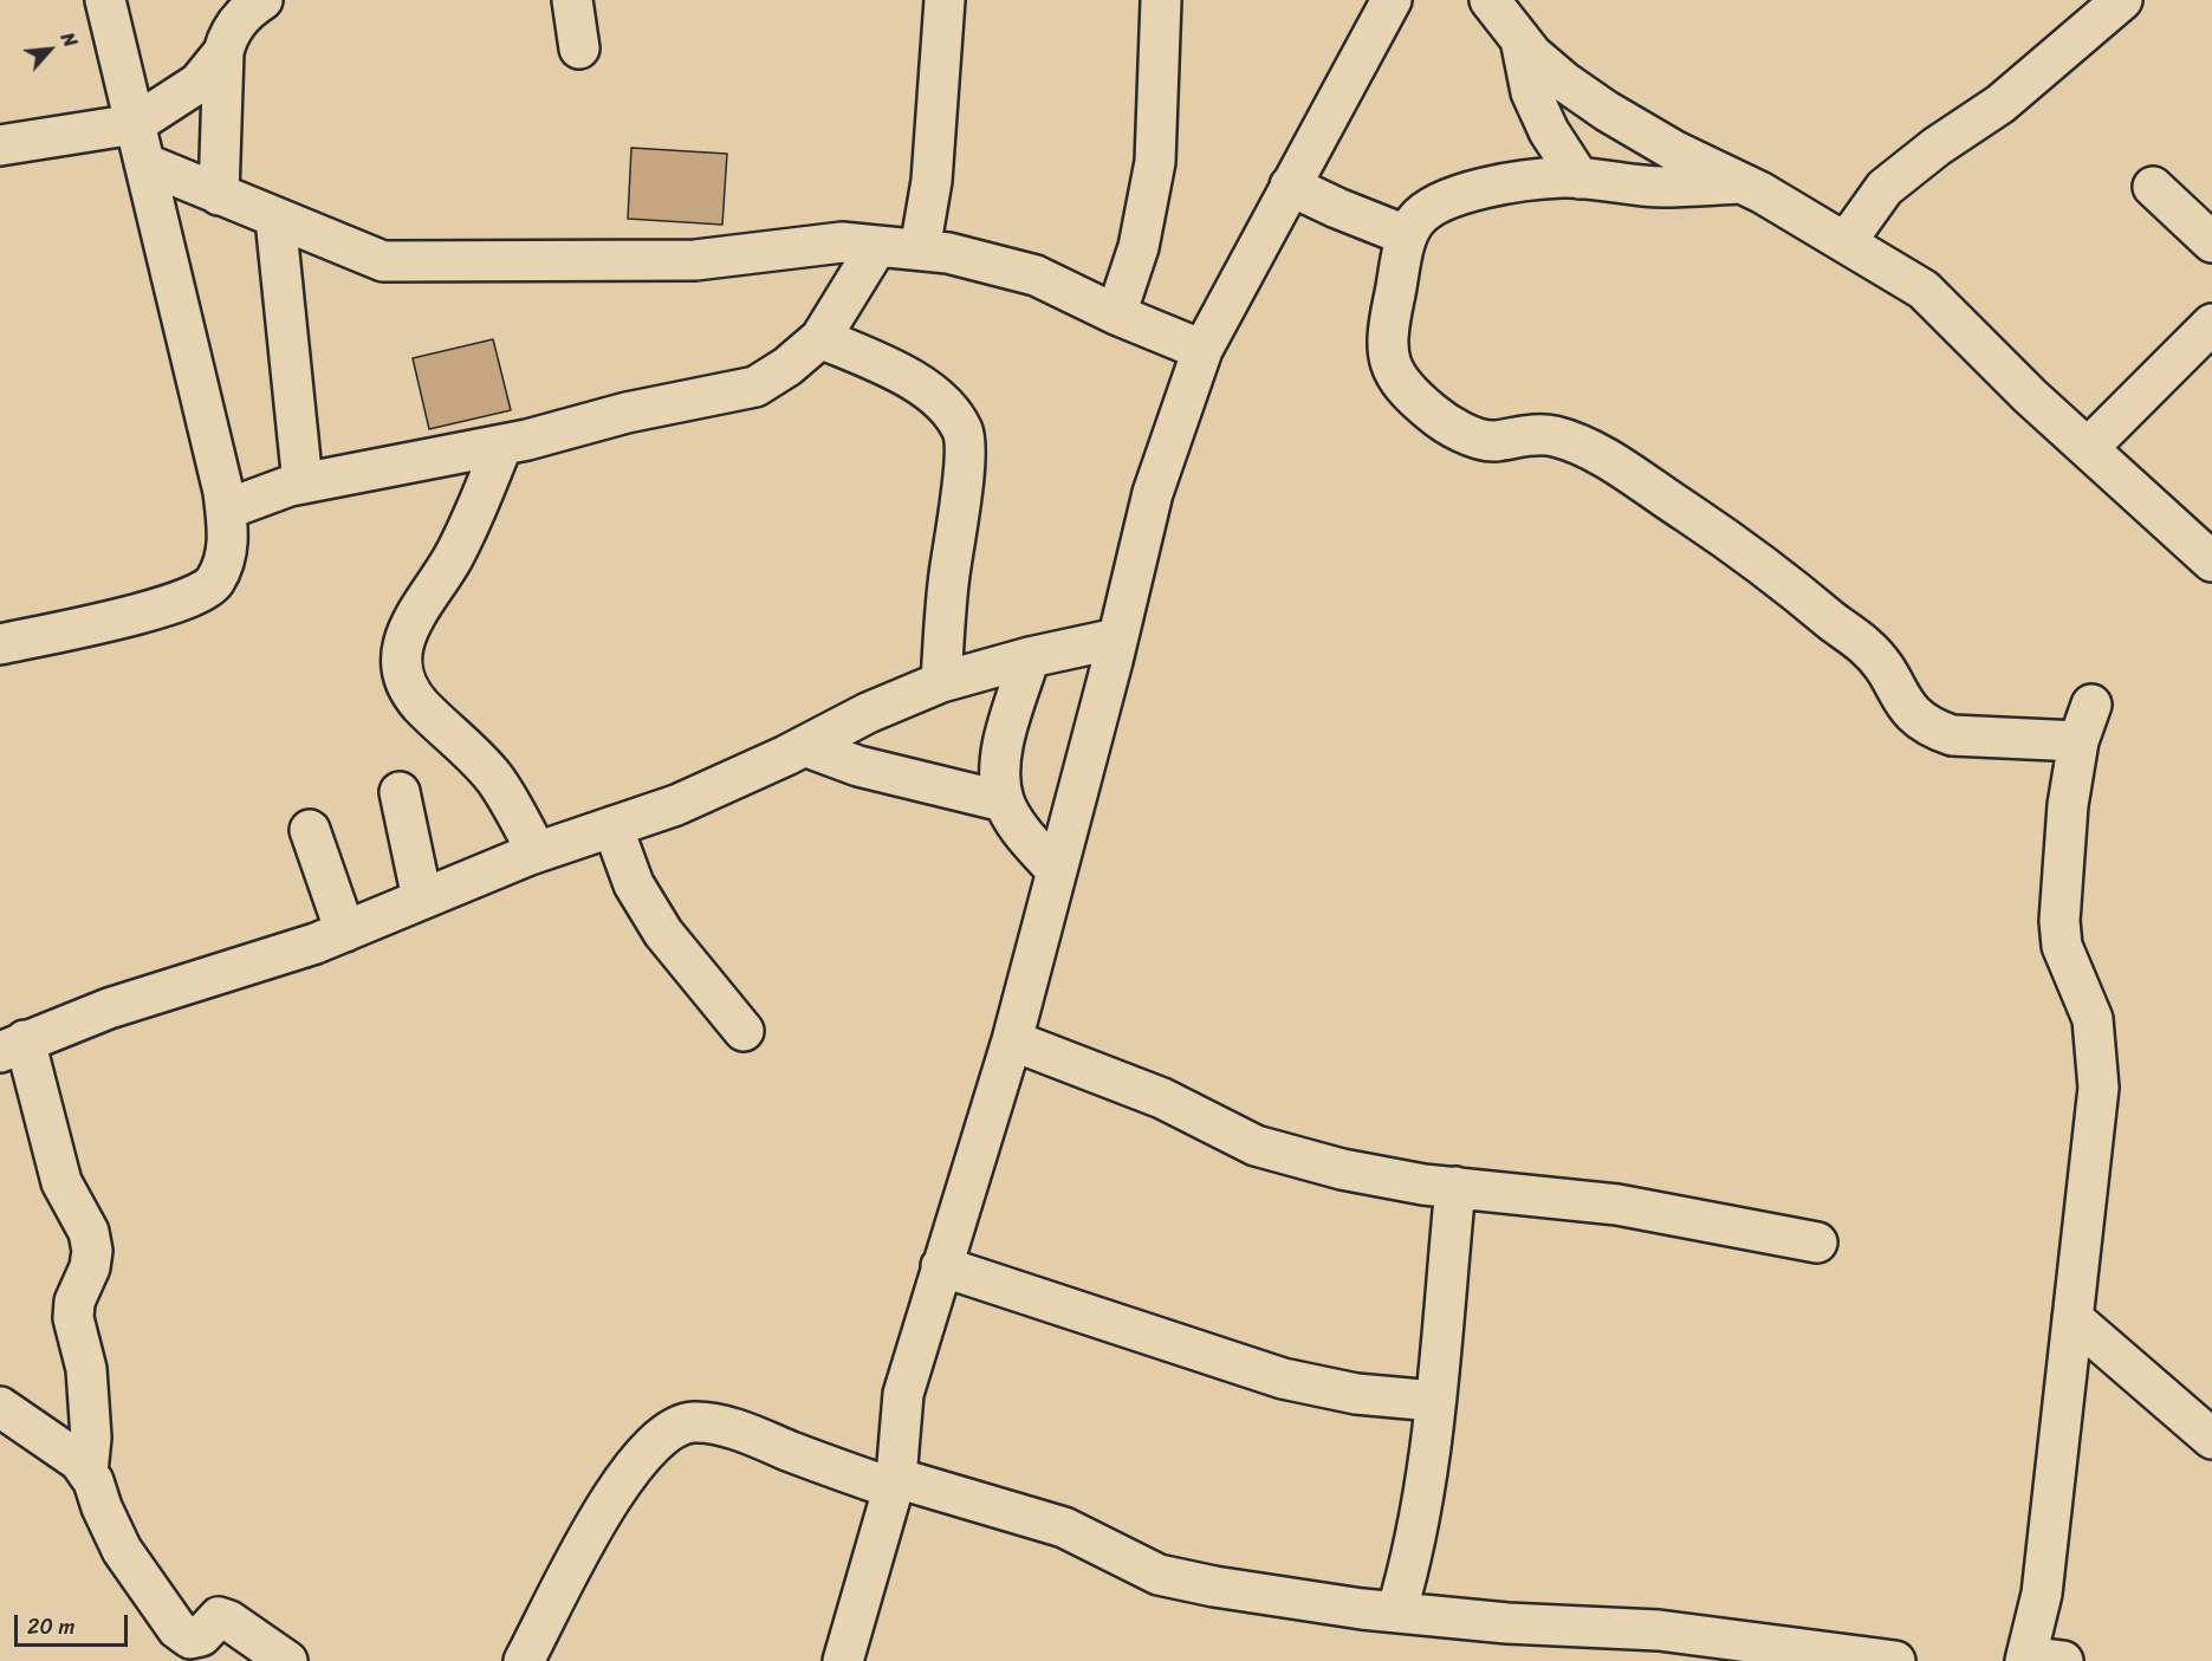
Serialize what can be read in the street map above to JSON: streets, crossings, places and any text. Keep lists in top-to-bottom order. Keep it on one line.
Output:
{"scale_bar":"20 m","north":"top right"}
